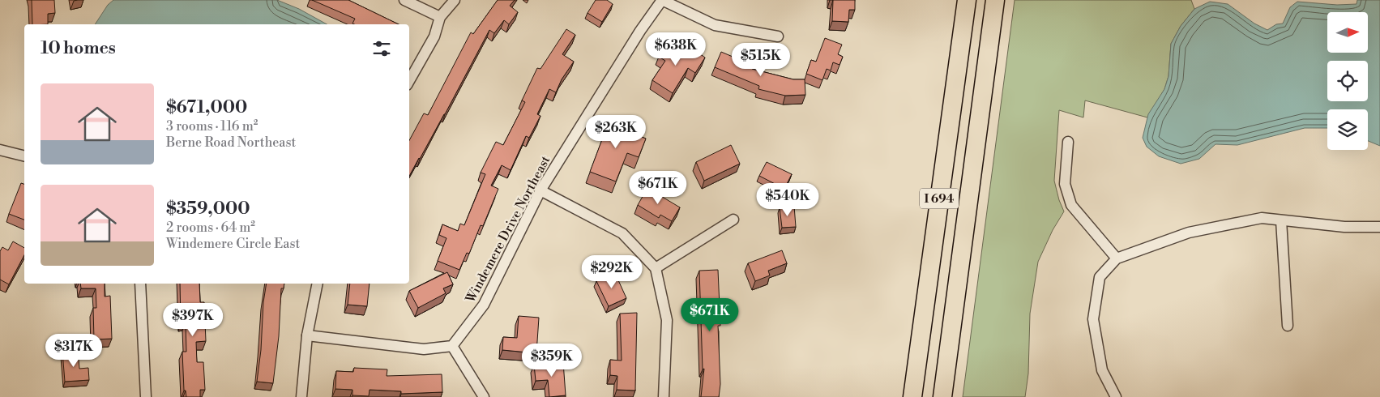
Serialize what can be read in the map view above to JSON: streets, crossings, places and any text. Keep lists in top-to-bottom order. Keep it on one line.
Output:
{"streets":{"highway":["I 694"],"street":["Windemere Drive Northeast"]},"north":"right","page":{"heading":"10 homes","price":["$638K","$515K","$263K","$671K","$540K","$292K","$671K","$397K","$317K","$359K"],"list":[{"name":"$671,000","note":"3 rooms · 116 m² · Berne Road Northeast"},{"name":"$359,000","note":"2 rooms · 64 m² · Windemere Circle East"}]}}
